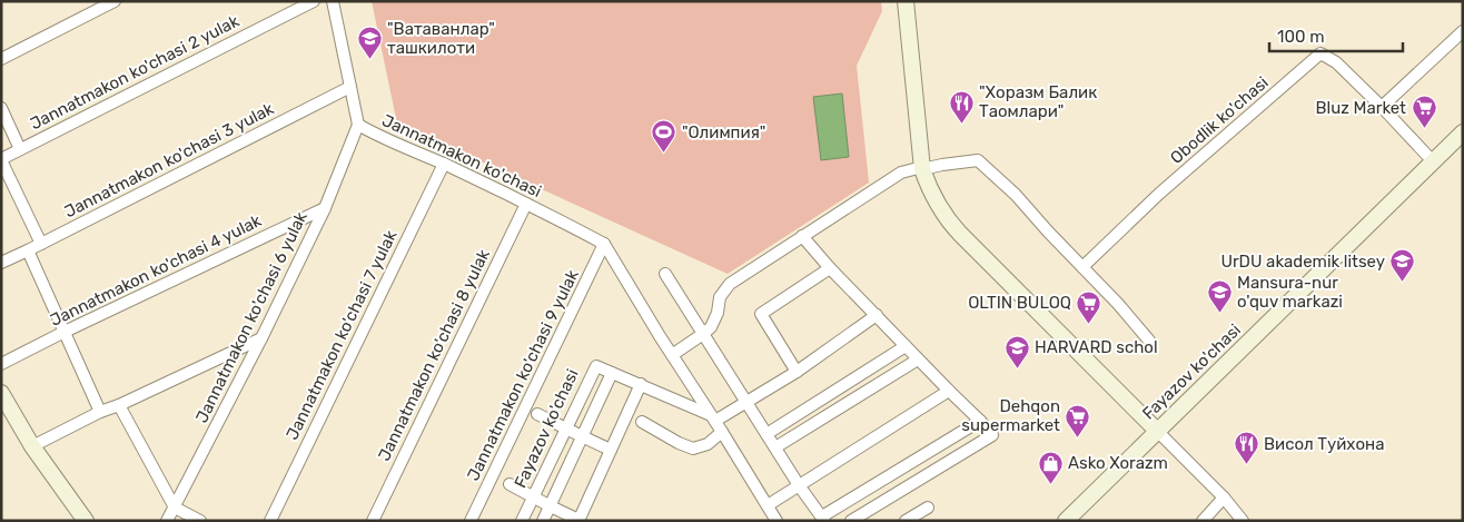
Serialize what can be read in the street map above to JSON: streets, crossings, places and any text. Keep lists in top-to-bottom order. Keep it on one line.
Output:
{"streets":{"street":["Jannatmakon ko'chasi 2 yulak","Obodlik ko'chasi","Jannatmakon ko'chasi","Jannatmakon ko'chasi 3 yulak","Jannatmakon ko'chasi 4 yulak","Jannatmakon ko'chasi 6 yulak","Jannatmakon ko'chasi 7 yulak","Jannatmakon ko'chasi 8 yulak","Fayazov ko'chasi","Jannatmakon ko'chasi 9 yulak"]},"crossings":[["Obodlik ko'chasi","Fayazov ko'chasi"],["Jannatmakon ko'chasi","Jannatmakon ko'chasi 3 yulak"],["Jannatmakon ko'chasi","Jannatmakon ko'chasi 6 yulak"],["Jannatmakon ko'chasi","Jannatmakon ko'chasi 7 yulak"],["Jannatmakon ko'chasi","Jannatmakon ko'chasi 8 yulak"],["Jannatmakon ko'chasi","Jannatmakon ko'chasi 9 yulak"],["Jannatmakon ko'chasi 4 yulak","Jannatmakon ko'chasi 6 yulak"]],"places":{"school or university":["\"Ватаванлар\" ташкилоти","UrDU akademik litsey","Mansura-nur o'quv markazi","HARVARD schol"],"restaurant":["\"Хоразм Балик Таомлари\"","Висол Туйхона"],"supermarket":["Bluz Market","OLTIN BULOQ","Dehqon supermarket"],"sports":["\"Олимпия\""],"shop":["Asko Xorazm"]},"scale_bar":"100 m"}
